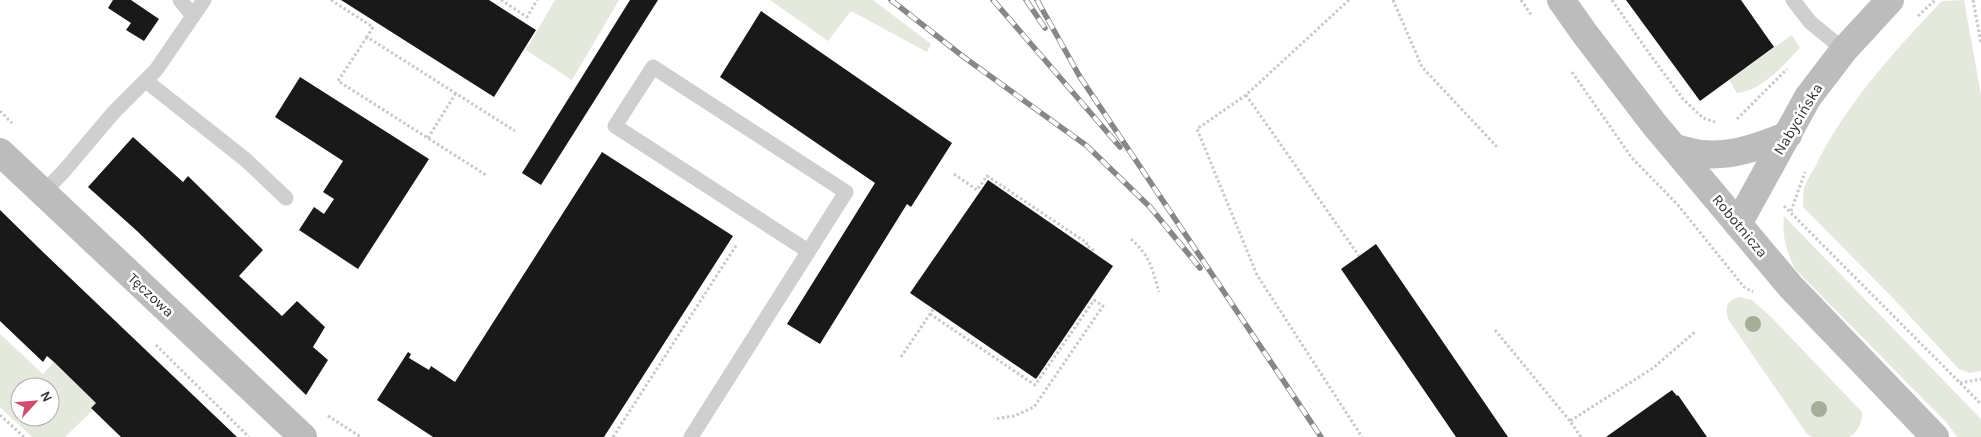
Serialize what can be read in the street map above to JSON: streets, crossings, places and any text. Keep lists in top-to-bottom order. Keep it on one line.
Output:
{"streets":{"street":["Nabycińska","Robotnicza","Tęczowa"]},"crossings":[["Nabycińska","Robotnicza"]],"north":"top right"}
